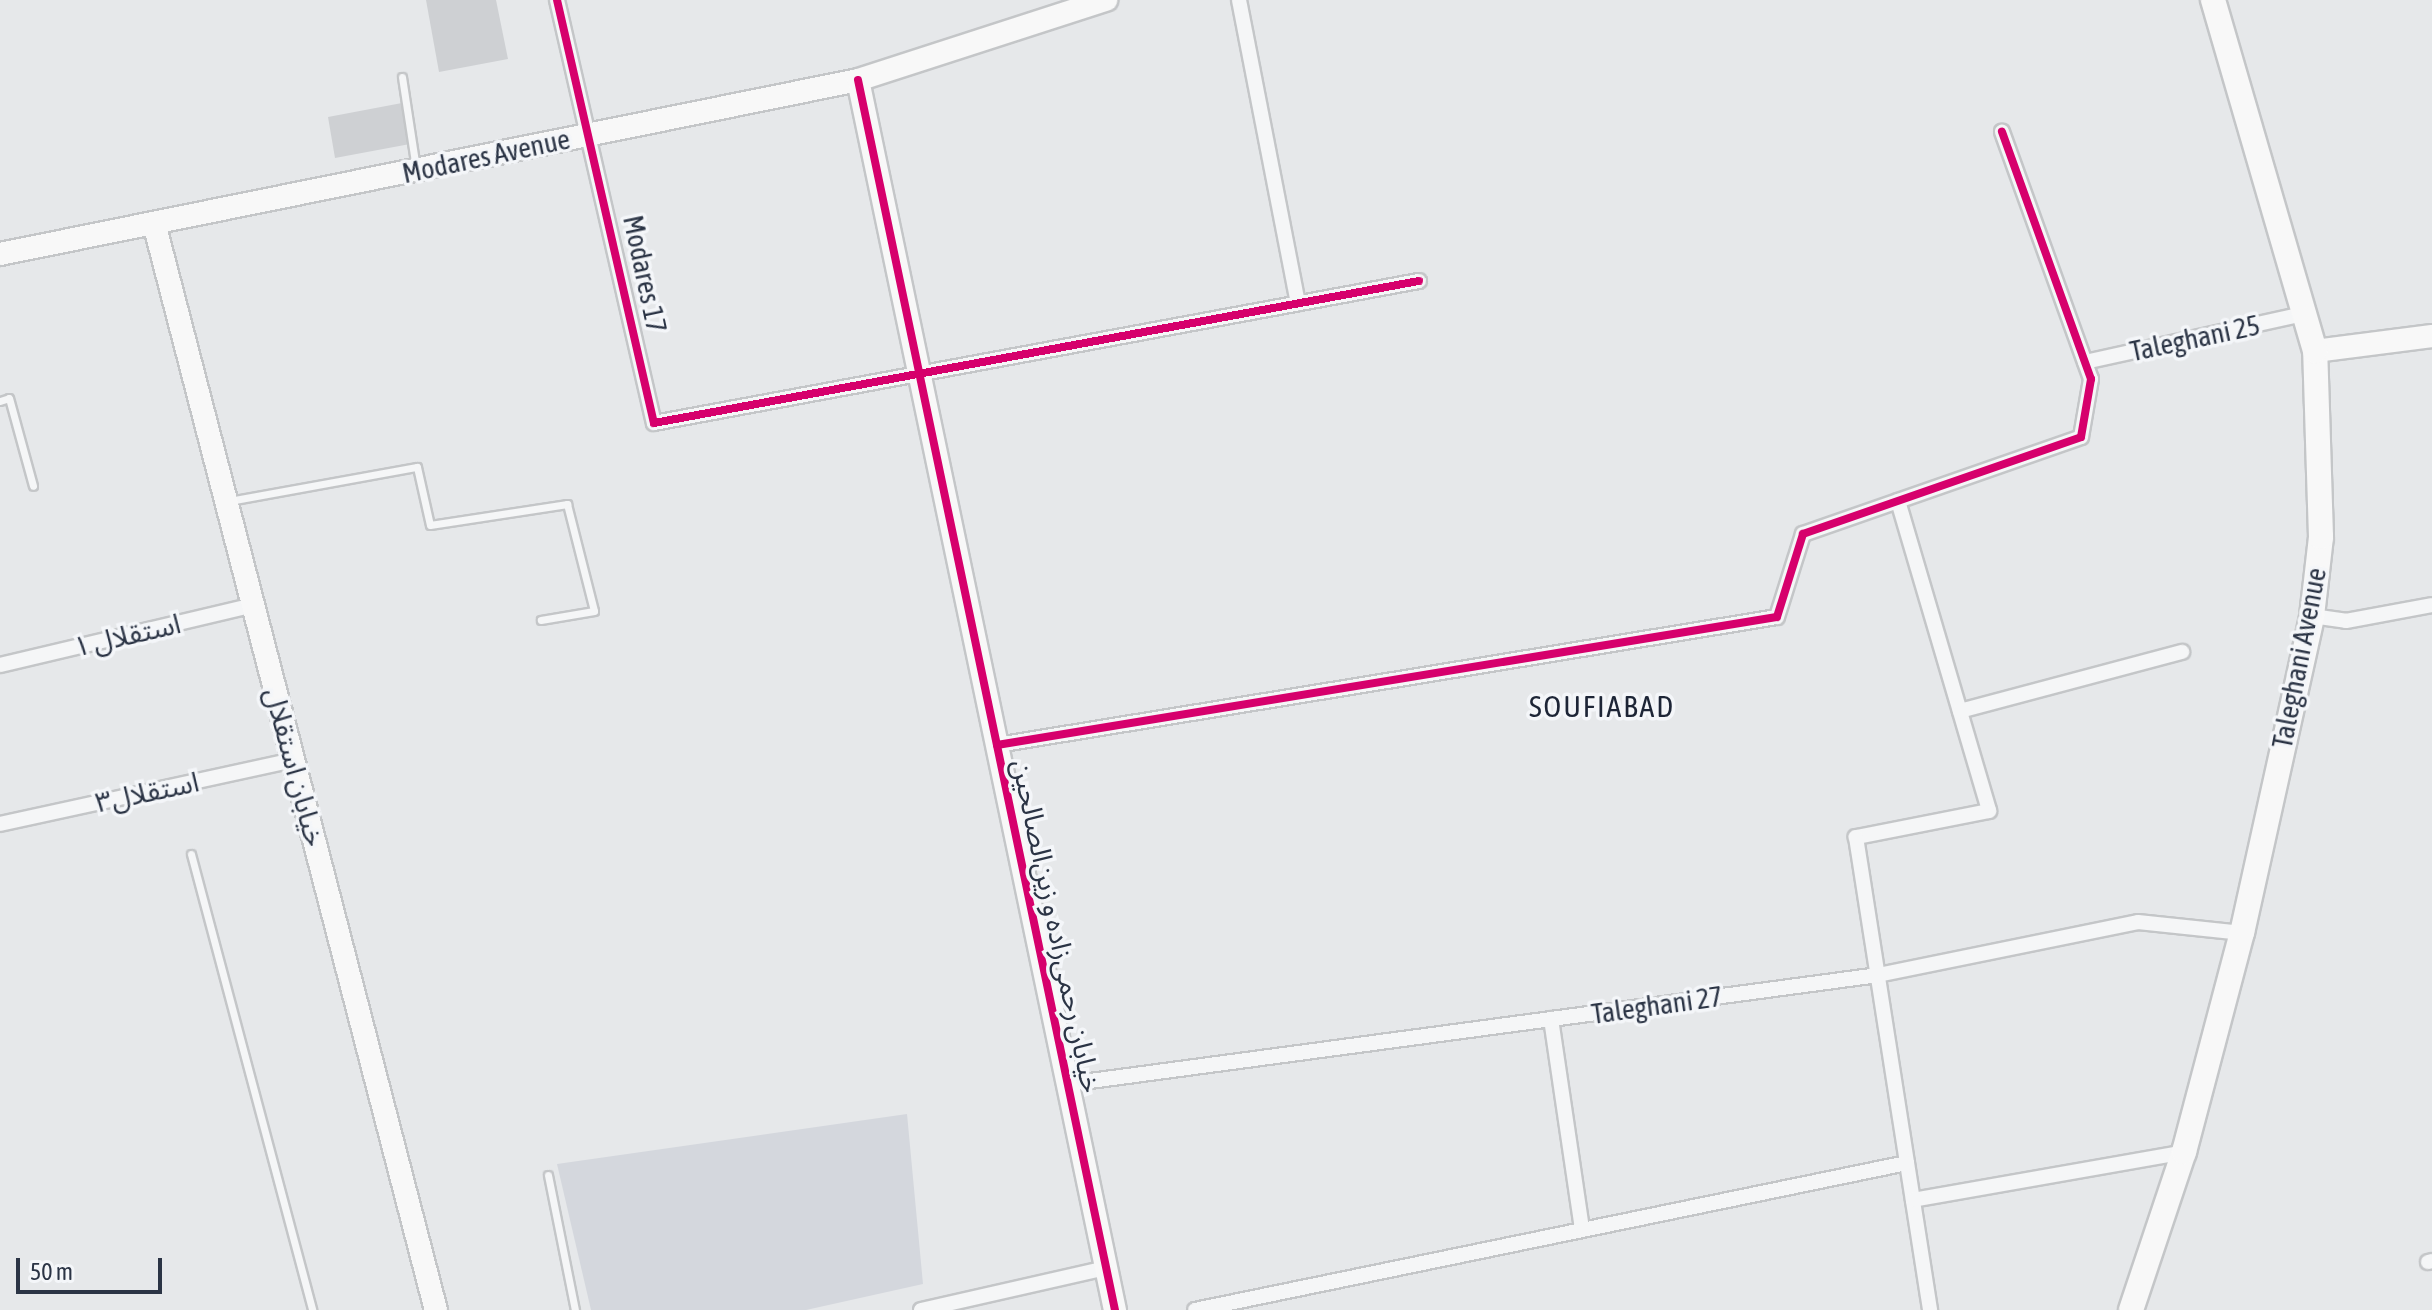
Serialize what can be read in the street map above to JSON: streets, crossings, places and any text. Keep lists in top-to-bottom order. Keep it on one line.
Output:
{"streets":{"main road":["Taleghani Avenue"],"street":["Modares Avenue","Modares 17","Taleghani 25","استقلال ۱","خیابان استقلال","استقلال۳","خیابان رحمی‌زاده و زین‌الصالحین","Taleghani 27"]},"crossings":[["Modares Avenue","Modares 17"],["Modares Avenue","خیابان استقلال"],["Modares Avenue","خیابان رحمی‌زاده و زین‌الصالحین"],["Modares 17","خیابان رحمی‌زاده و زین‌الصالحین"],["Taleghani 25","Taleghani Avenue"],["استقلال ۱","خیابان استقلال"],["Taleghani Avenue","Taleghani 27"],["خیابان استقلال","استقلال۳"],["خیابان رحمی‌زاده و زین‌الصالحین","Taleghani 27"]],"districts":["SOUFIABAD"],"scale_bar":"50 m"}
